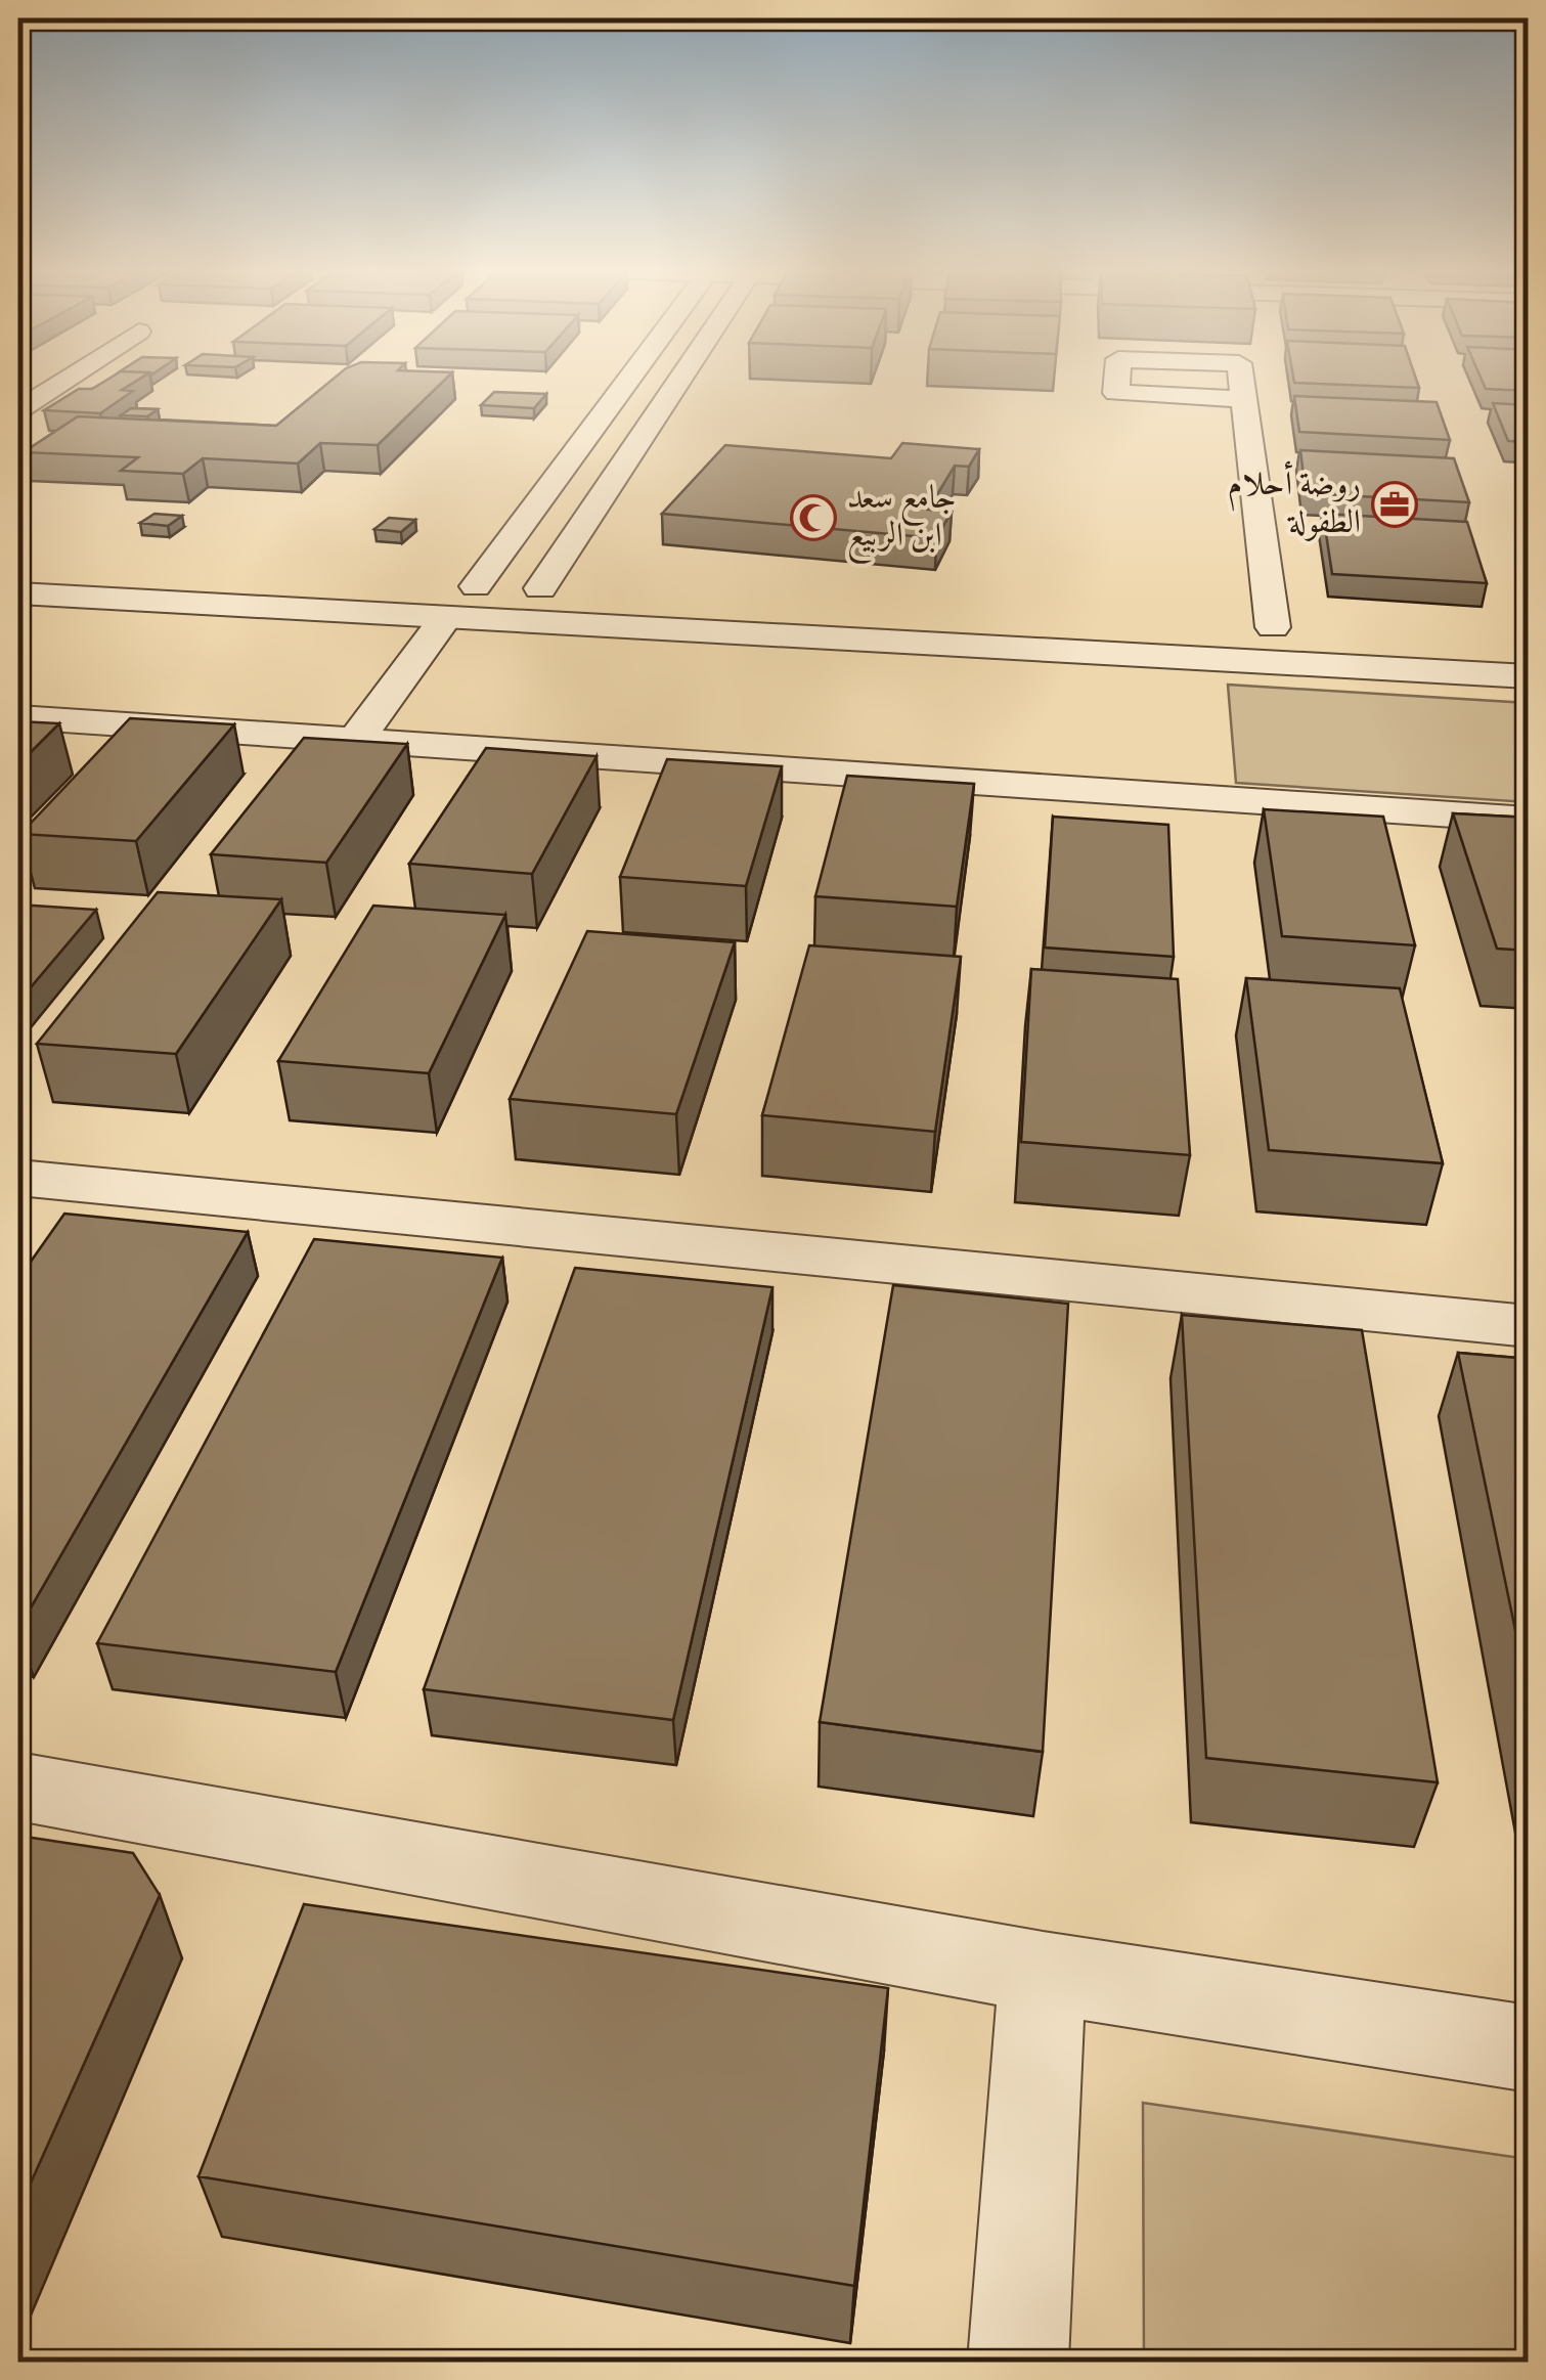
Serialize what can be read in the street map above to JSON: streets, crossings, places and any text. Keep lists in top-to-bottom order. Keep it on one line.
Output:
{"places":{"office":["روضة أحلام الطفولة"],"mosque":["جامع سعد ابن الربيع"]}}
